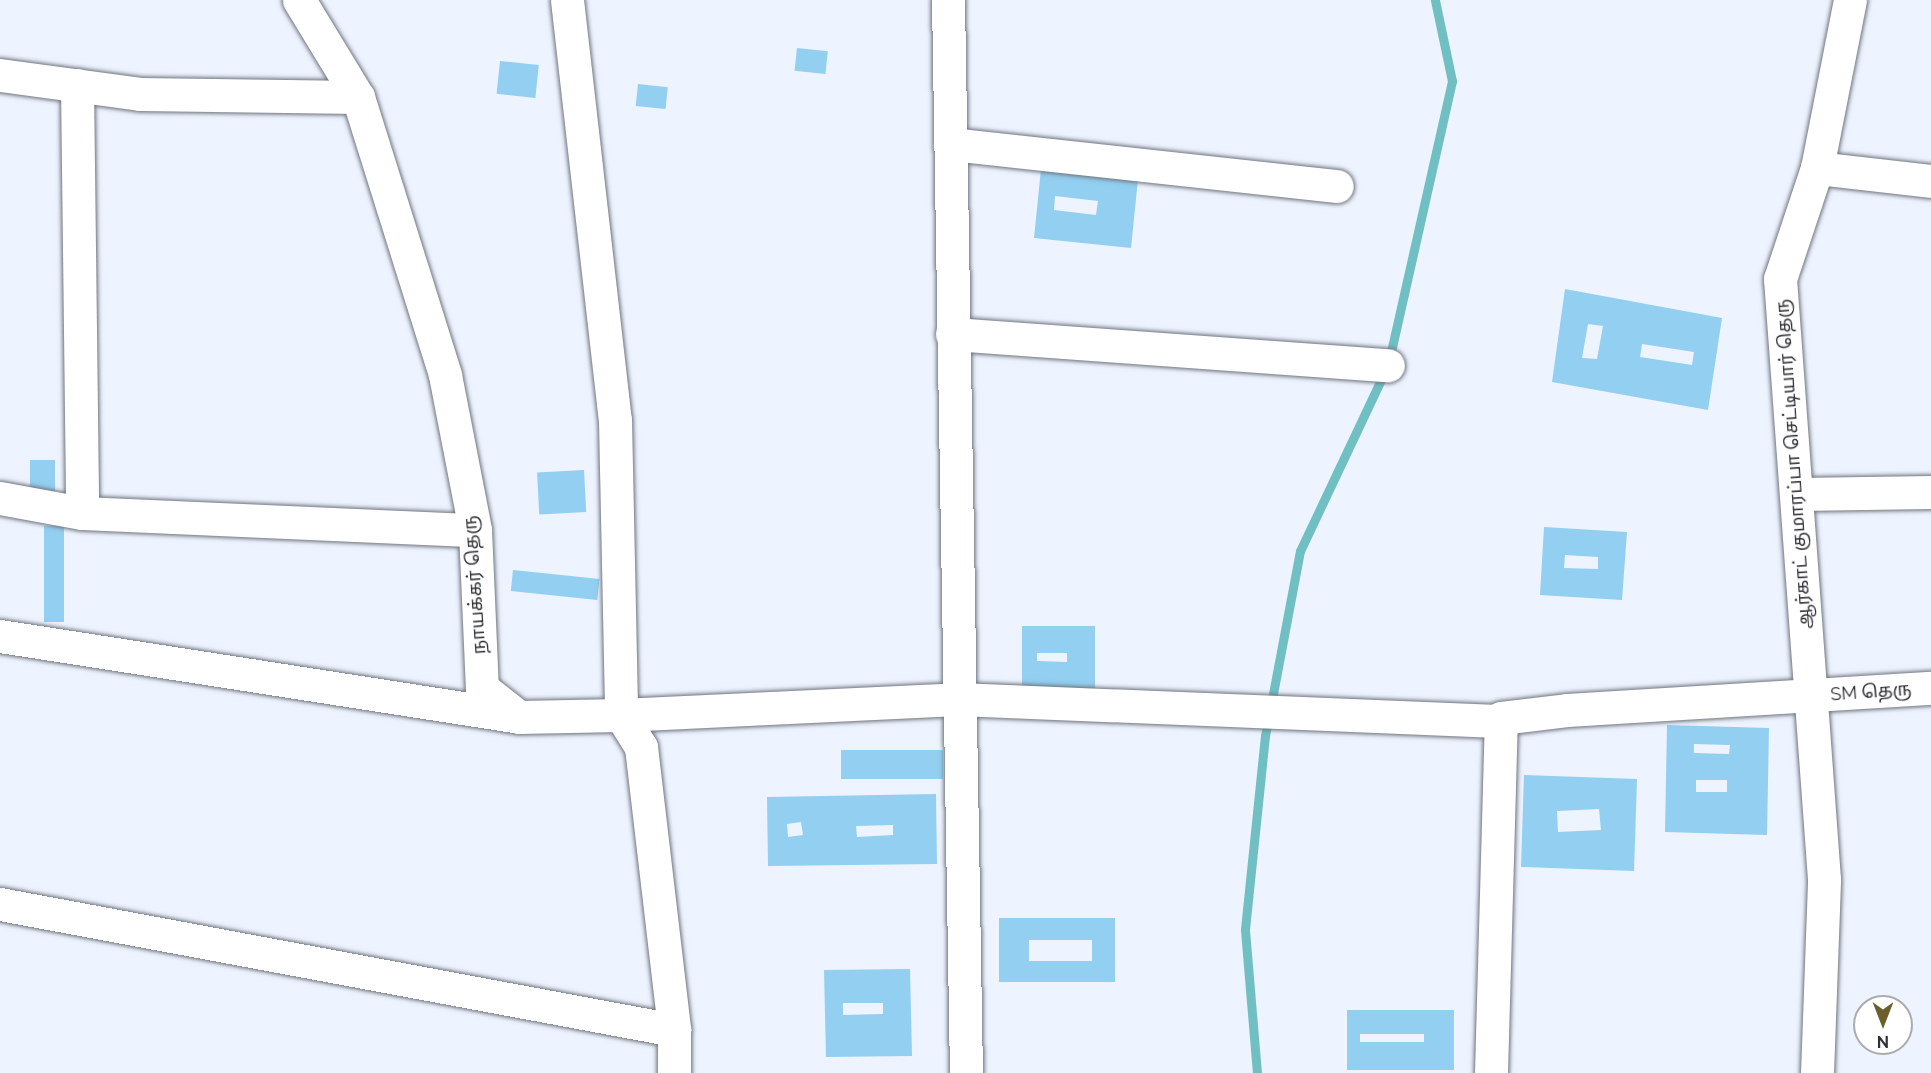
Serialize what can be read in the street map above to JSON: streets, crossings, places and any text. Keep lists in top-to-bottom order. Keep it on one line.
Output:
{"streets":{"street":["ஆர்காட் குமாரப்பா செட்டியார் தெரு","நாயக்கர் தெரு","SM தெரு"]},"crossings":[["ஆர்காட் குமாரப்பா செட்டியார் தெரு","SM தெரு"]],"north":"bottom"}
